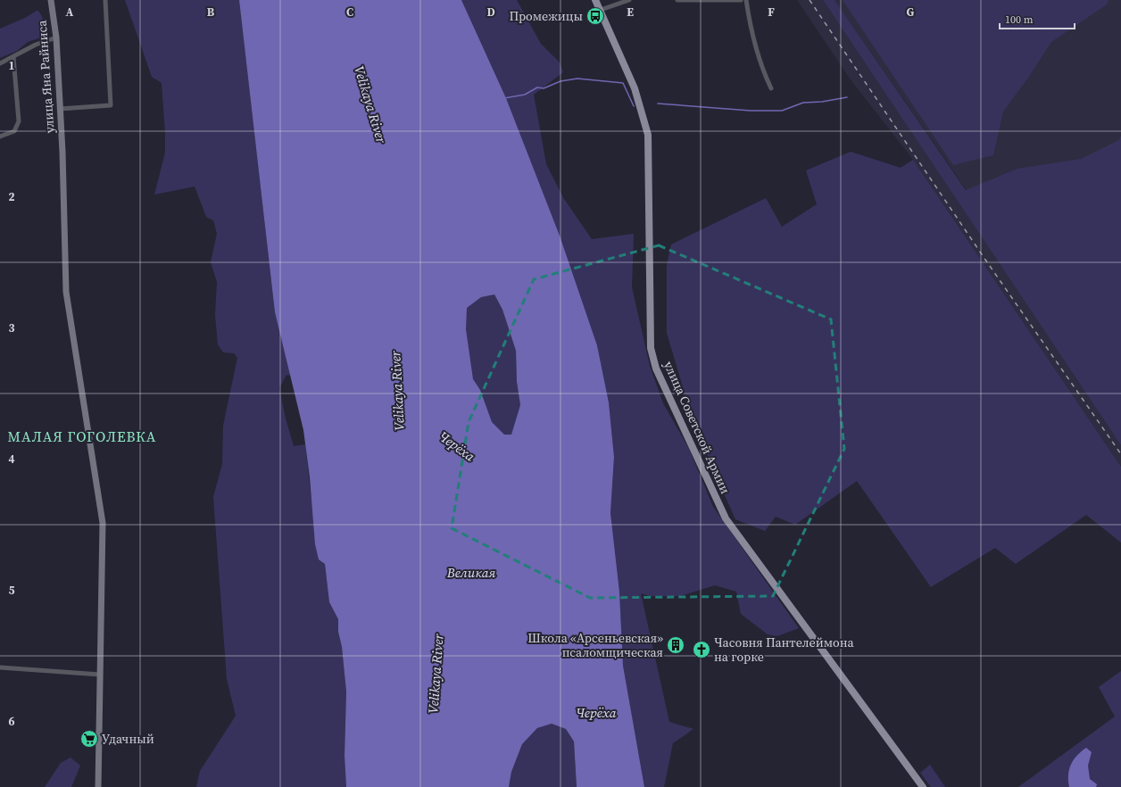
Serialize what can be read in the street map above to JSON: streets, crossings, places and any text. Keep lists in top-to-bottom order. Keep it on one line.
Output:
{"streets":{"main road":["улица Советской Армии"],"street":["улица Яна Райниса"]},"districts":["МАЛАЯ ГОГОЛЕВКА"],"water":["Velikaya River","Черёха","Великая"],"places":{"bus stop":["Промежицы"],"building":["Школа «Арсеньевская» псаломщическая"],"church":["Часовня Пантелеймона на горке"],"supermarket":["Удачный"]},"scale_bar":"100 m","grid":{"columns":["A","B","C","D","E","F","G"],"rows":["1","2","3","4","5","6"]}}
